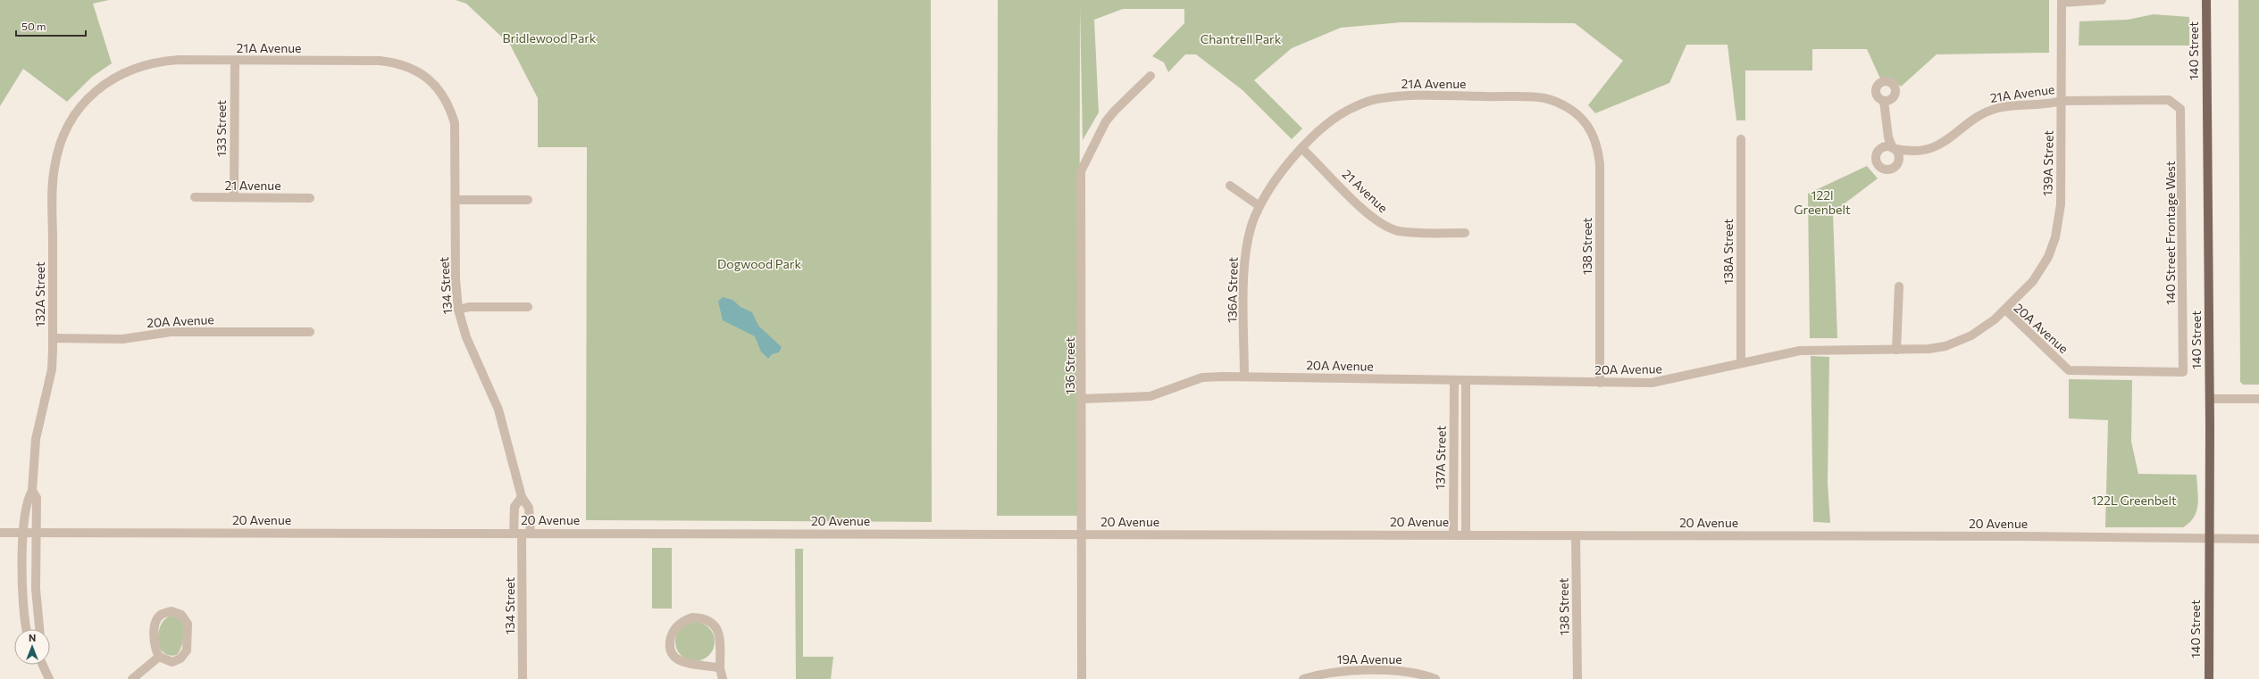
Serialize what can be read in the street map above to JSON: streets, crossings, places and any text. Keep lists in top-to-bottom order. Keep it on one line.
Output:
{"streets":{"main road":["140 Street"],"street":["21A Avenue","133 Street","139A Street","21 Avenue","140 Street Frontage West","138 Street","138A Street","134 Street","136A Street","132A Street","20A Avenue","136 Street","137A Street","20 Avenue","19A Avenue"]},"crossings":[["21A Avenue","133 Street"],["21A Avenue","139A Street"],["21A Avenue","21 Avenue"],["21A Avenue","140 Street Frontage West"],["21A Avenue","138 Street"],["21A Avenue","134 Street"],["21A Avenue","136A Street"],["21A Avenue","132A Street"],["140 Street","20 Avenue"],["133 Street","21 Avenue"],["139A Street","20A Avenue"],["21 Avenue","136A Street"],["140 Street Frontage West","20A Avenue"],["138 Street","20A Avenue"],["138 Street","20 Avenue"],["138A Street","20A Avenue"],["134 Street","20 Avenue"],["136A Street","20A Avenue"],["132A Street","20A Avenue"],["132A Street","20 Avenue"],["20A Avenue","136 Street"],["20A Avenue","137A Street"],["136 Street","20 Avenue"],["137A Street","20 Avenue"]],"parks":["Bridlewood Park","Chantrell Park","122l Greenbelt","Dogwood Park","122L Greenbelt"],"scale_bar":"50 m","north":"top"}
